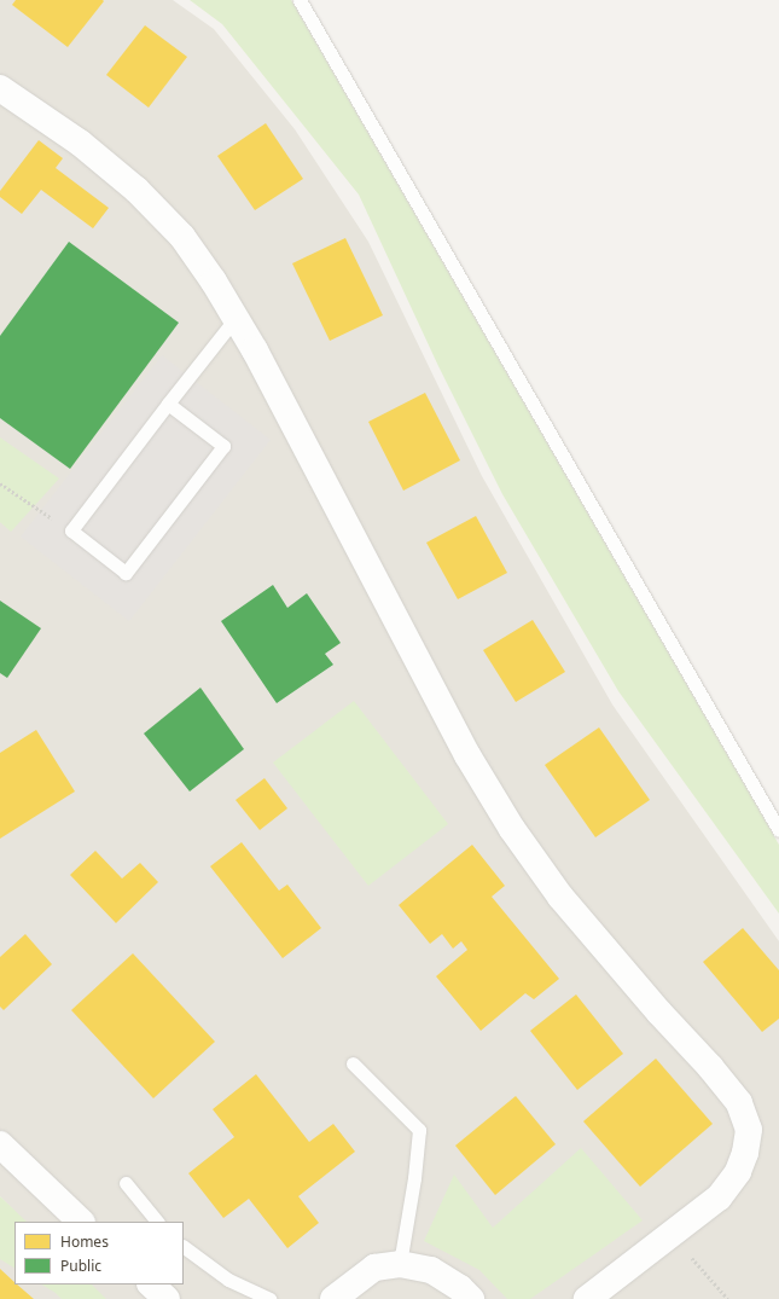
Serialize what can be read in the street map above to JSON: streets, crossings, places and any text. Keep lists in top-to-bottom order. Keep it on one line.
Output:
{"legend":["Homes","Public"]}
